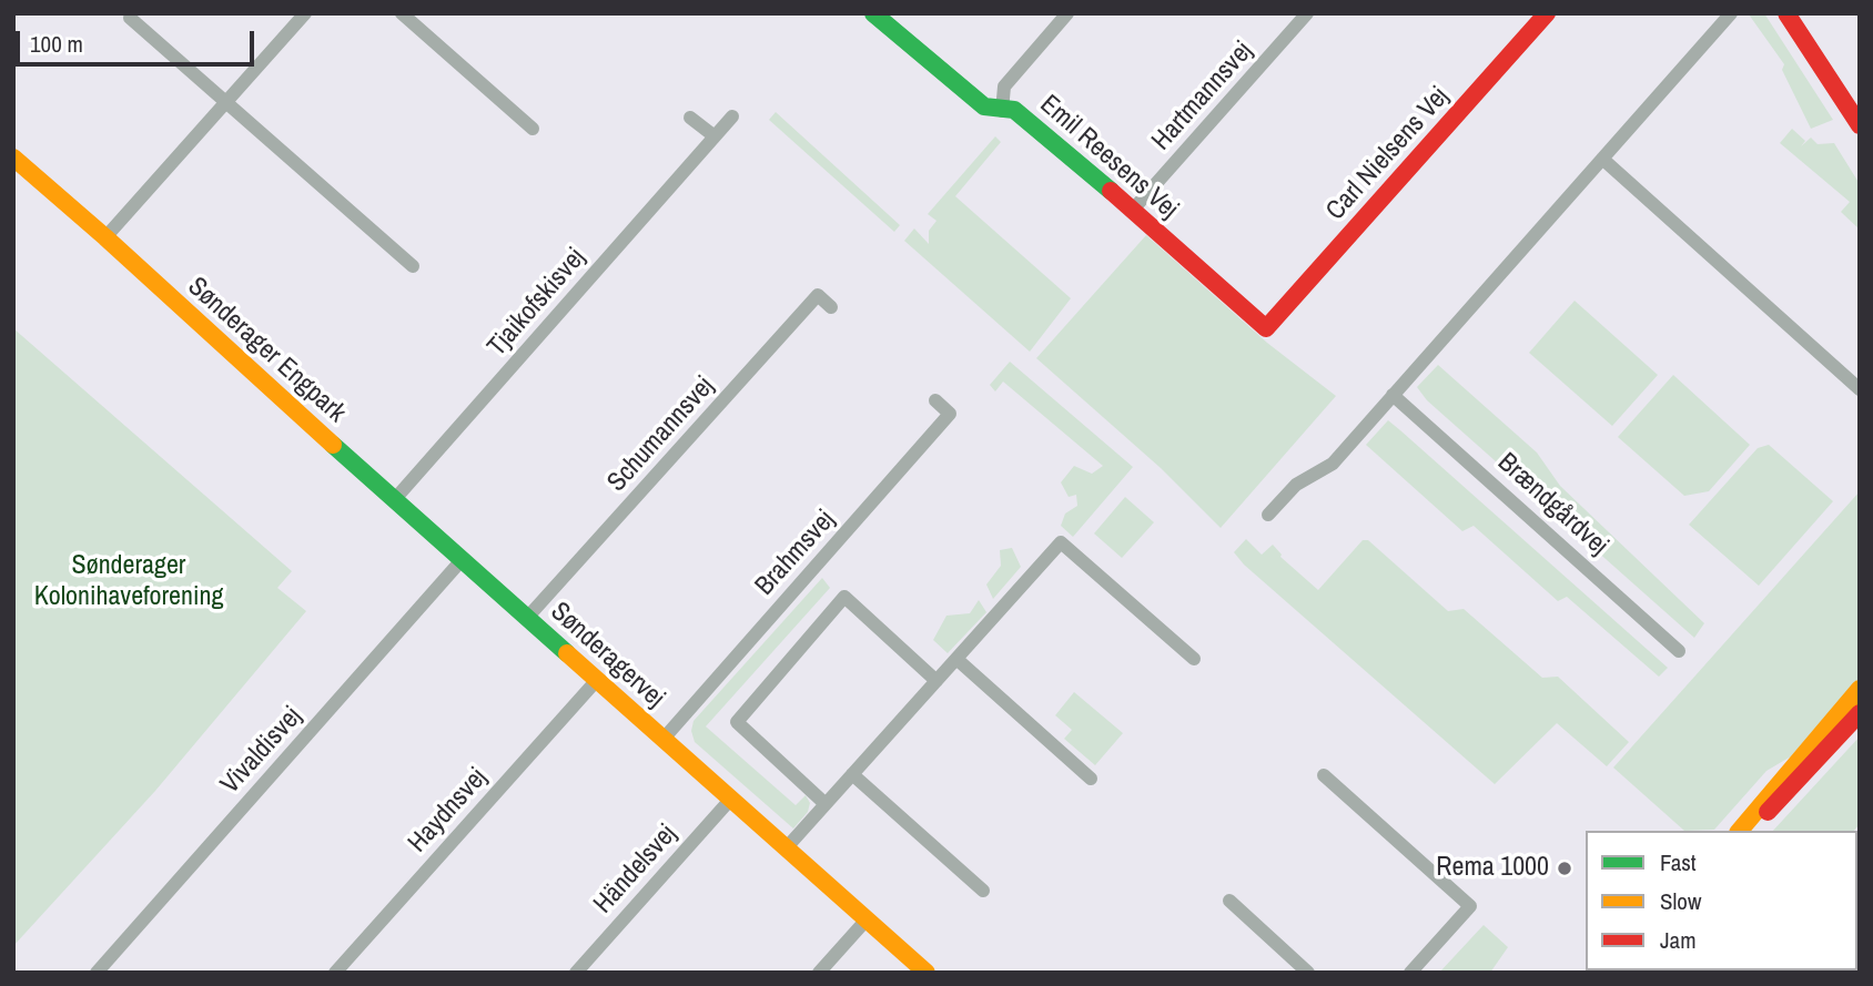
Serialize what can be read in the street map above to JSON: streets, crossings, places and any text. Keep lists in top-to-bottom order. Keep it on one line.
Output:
{"streets":{"street":["Hartmannsvej","Carl Nielsens Vej","Emil Reesens Vej","Tjaikofskisvej","Sønderager Engpark","Schumannsvej","Brændgårdvej","Brahmsvej","Sønderagervej","Vivaldisvej","Haydnsvej","Händelsvej"]},"crossings":[["Hartmannsvej","Emil Reesens Vej"],["Carl Nielsens Vej","Emil Reesens Vej"],["Tjaikofskisvej","Sønderager Engpark"],["Tjaikofskisvej","Sønderagervej"],["Sønderager Engpark","Sønderagervej"],["Schumannsvej","Sønderagervej"],["Brahmsvej","Sønderagervej"],["Sønderagervej","Vivaldisvej"],["Sønderagervej","Haydnsvej"],["Sønderagervej","Händelsvej"]],"parks":["Sønderager Kolonihaveforening"],"places":["Rema 1000"],"legend":["Fast","Slow","Jam"],"scale_bar":"100 m"}
